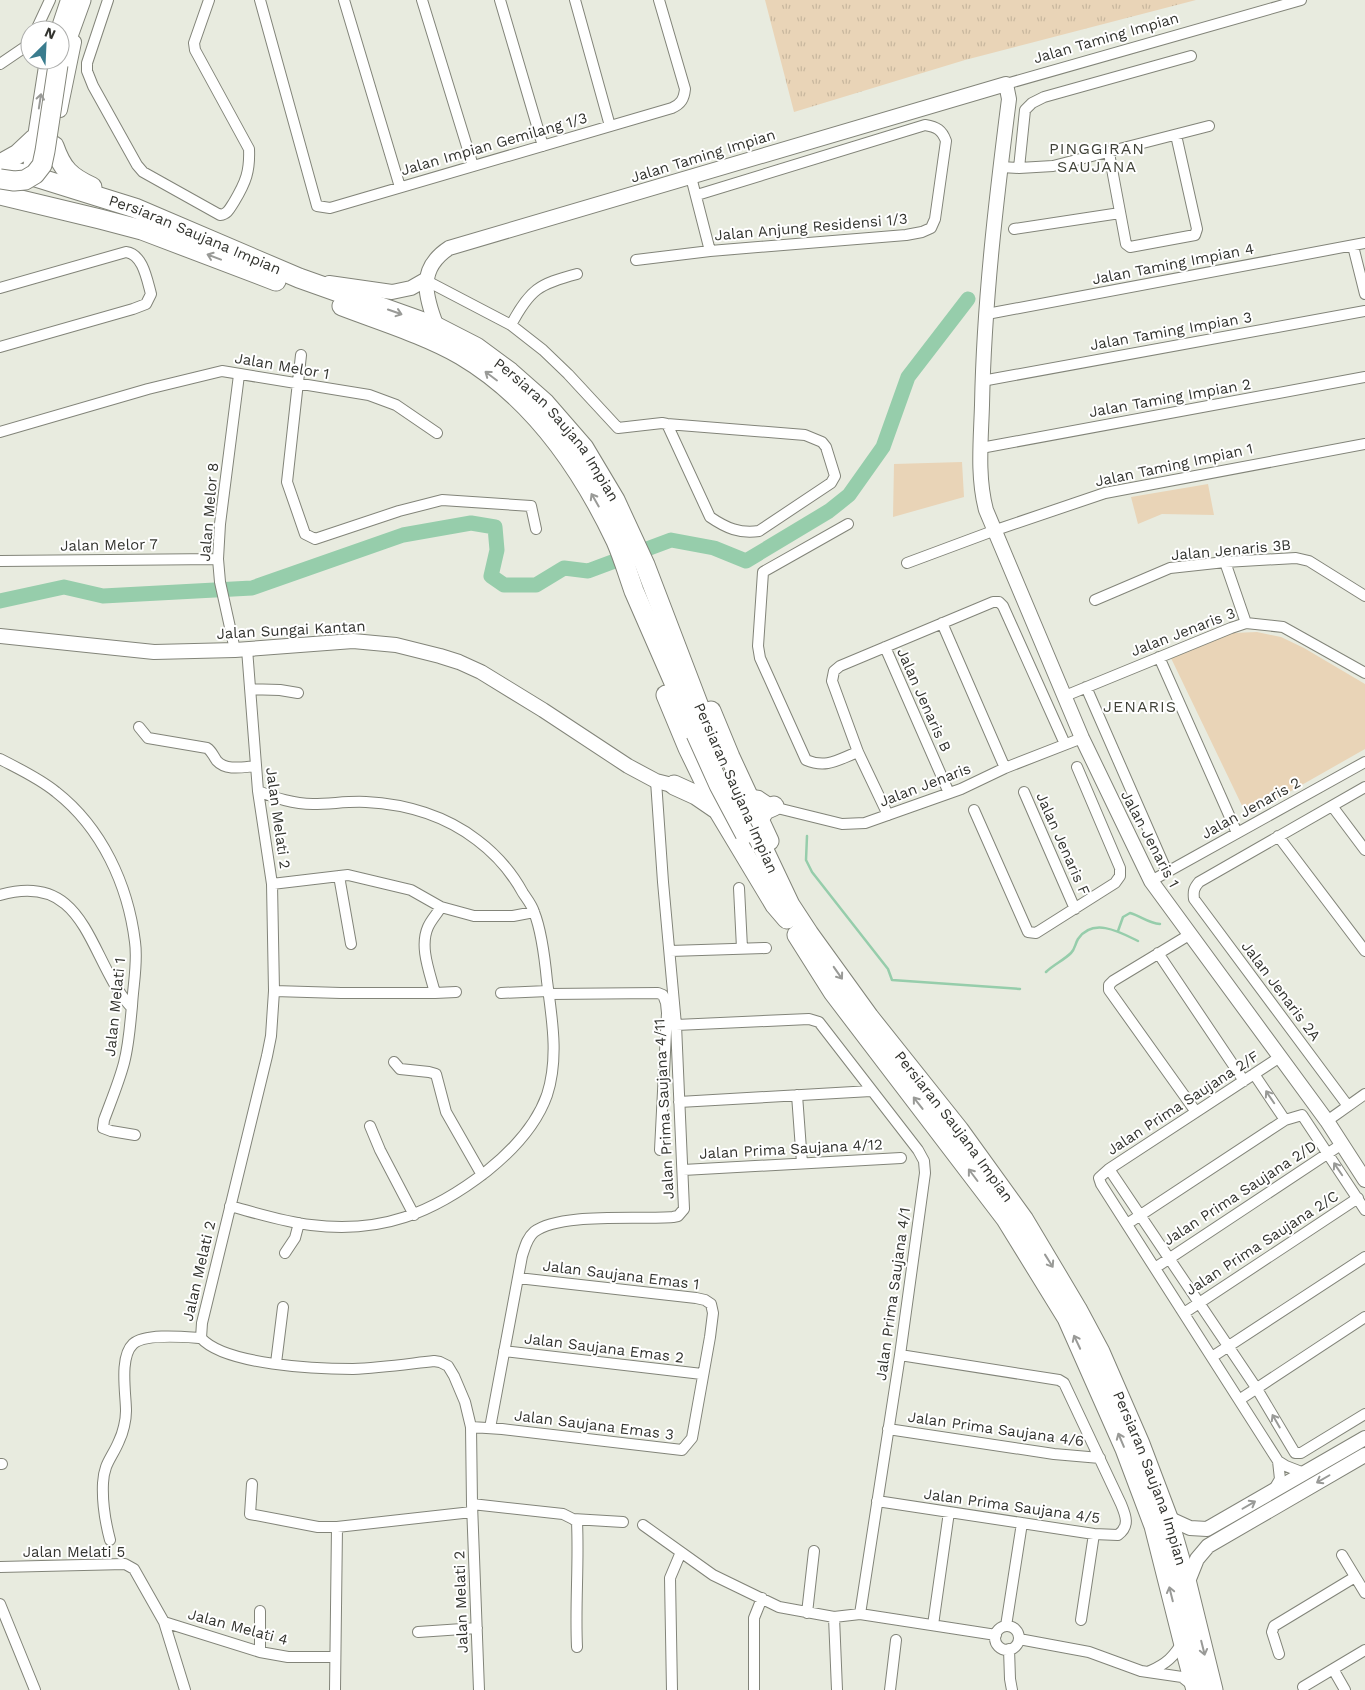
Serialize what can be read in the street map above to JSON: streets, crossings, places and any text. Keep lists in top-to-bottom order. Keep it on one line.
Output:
{"streets":{"highway":["Persiaran Saujana Impian"],"street":["Jalan Taming Impian","Jalan Impian Gemilang 1/3","Jalan Anjung Residensi 1/3","Jalan Taming Impian 4","Jalan Taming Impian 3","Jalan Melor 1","Jalan Taming Impian 2","Jalan Taming Impian 1","Jalan Melor 8","Jalan Melor 7","Jalan Jenaris 3B","Jalan Sungai Kantan","Jalan Jenaris 3","Jalan Jenaris B","Jalan Jenaris","Jalan Jenaris 2","Jalan Melati 2","Jalan Jenaris 1","Jalan Jenaris F","Jalan Jenaris 2A","Jalan Melati 1","Jalan Prima Saujana 2/F","Jalan Prima Saujana 4/11","Jalan Prima Saujana 4/12","Jalan Prima Saujana 2/D","Jalan Prima Saujana 2/C","Jalan Saujana Emas 1","Jalan Prima Saujana 4/1","Jalan Saujana Emas 2","Jalan Saujana Emas 3","Jalan Prima Saujana 4/6","Jalan Prima Saujana 4/5","Jalan Melati 5","Jalan Melati 4"]},"crossings":[["Persiaran Saujana Impian","Jalan Sungai Kantan"],["Jalan Melor 1","Jalan Melor 8"],["Jalan Taming Impian 1","Jalan Jenaris 1"],["Jalan Melor 8","Jalan Melor 7"],["Jalan Melor 8","Jalan Sungai Kantan"],["Jalan Melor 8","Jalan Melati 2"],["Jalan Sungai Kantan","Jalan Melati 2"],["Jalan Sungai Kantan","Jalan Prima Saujana 4/11"],["Jalan Jenaris 3","Jalan Jenaris 1"],["Jalan Jenaris B","Jalan Jenaris"],["Jalan Jenaris","Jalan Jenaris 1"],["Jalan Jenaris 2","Jalan Jenaris 1"],["Jalan Jenaris 1","Jalan Prima Saujana 2/F"],["Jalan Jenaris 1","Jalan Prima Saujana 2/D"],["Jalan Prima Saujana 4/11","Jalan Prima Saujana 4/12"],["Jalan Prima Saujana 4/11","Jalan Saujana Emas 1"],["Jalan Prima Saujana 4/11","Jalan Prima Saujana 4/1"],["Jalan Prima Saujana 4/11","Jalan Saujana Emas 2"],["Jalan Prima Saujana 4/11","Jalan Saujana Emas 3"],["Jalan Saujana Emas 1","Jalan Saujana Emas 2"],["Jalan Saujana Emas 1","Jalan Saujana Emas 3"],["Jalan Prima Saujana 4/1","Jalan Prima Saujana 4/6"],["Jalan Prima Saujana 4/1","Jalan Prima Saujana 4/5"],["Jalan Saujana Emas 2","Jalan Saujana Emas 3"],["Jalan Prima Saujana 4/6","Jalan Prima Saujana 4/5"],["Jalan Melati 5","Jalan Melati 4"]],"districts":["PINGGIRAN SAUJANA","JENARIS"],"north":"top right"}
